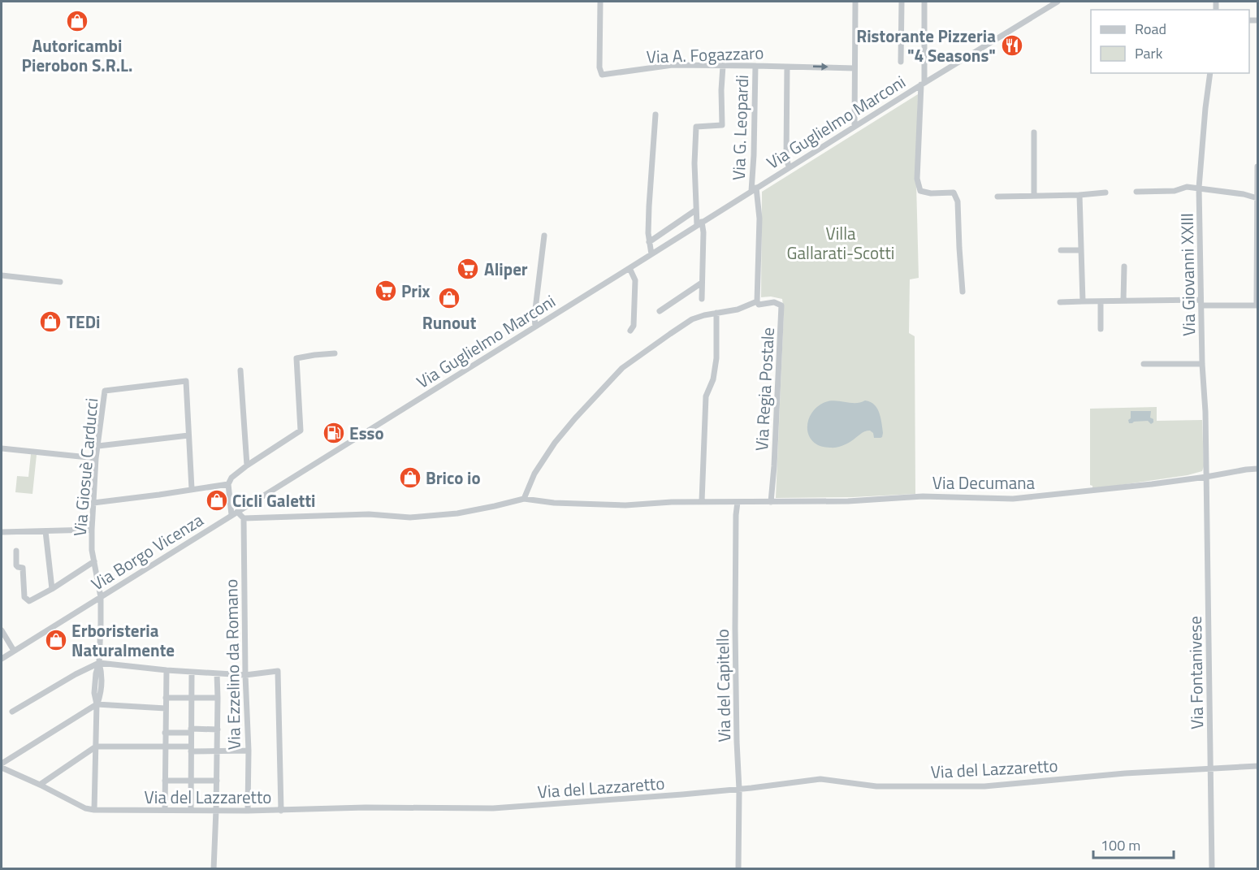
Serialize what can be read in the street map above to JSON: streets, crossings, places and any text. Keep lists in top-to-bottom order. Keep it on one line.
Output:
{"streets":{"street":["Via A. Fogazzaro","Via Guglielmo Marconi","Via G. Leopardi","Via Giovanni XXIII","Via Regia Postale","Via Giosuè Carducci","Via Decumana","Via Borgo Vicenza","Via Ezzelino da Romano","Via Fontanivese","Via del Capitello","Via del Lazzaretto"]},"crossings":[["Via A. Fogazzaro","Via G. Leopardi"],["Via Guglielmo Marconi","Via G. Leopardi"],["Via Guglielmo Marconi","Via Regia Postale"],["Via Guglielmo Marconi","Via Borgo Vicenza"],["Via G. Leopardi","Via Regia Postale"],["Via Giovanni XXIII","Via Decumana"],["Via Giovanni XXIII","Via Fontanivese"],["Via Regia Postale","Via Decumana"],["Via Giosuè Carducci","Via Borgo Vicenza"],["Via Giosuè Carducci","Via del Lazzaretto"],["Via Decumana","Via Fontanivese"],["Via Decumana","Via del Capitello"],["Via Ezzelino da Romano","Via del Lazzaretto"],["Via Fontanivese","Via del Lazzaretto"],["Via del Capitello","Via del Lazzaretto"]],"parks":["Villa Gallarati-Scotti"],"places":{"shop":["Autoricambi Pierobon S.R.L.","Runout","TEDi","Brico io","Cicli Galetti","Erboristeria Naturalmente"],"restaurant":["Ristorante Pizzeria \"4 Seasons\""],"supermarket":["Aliper","Prix"],"fuel station":["Esso"]},"legend":["Road","Park"],"scale_bar":"100 m"}
